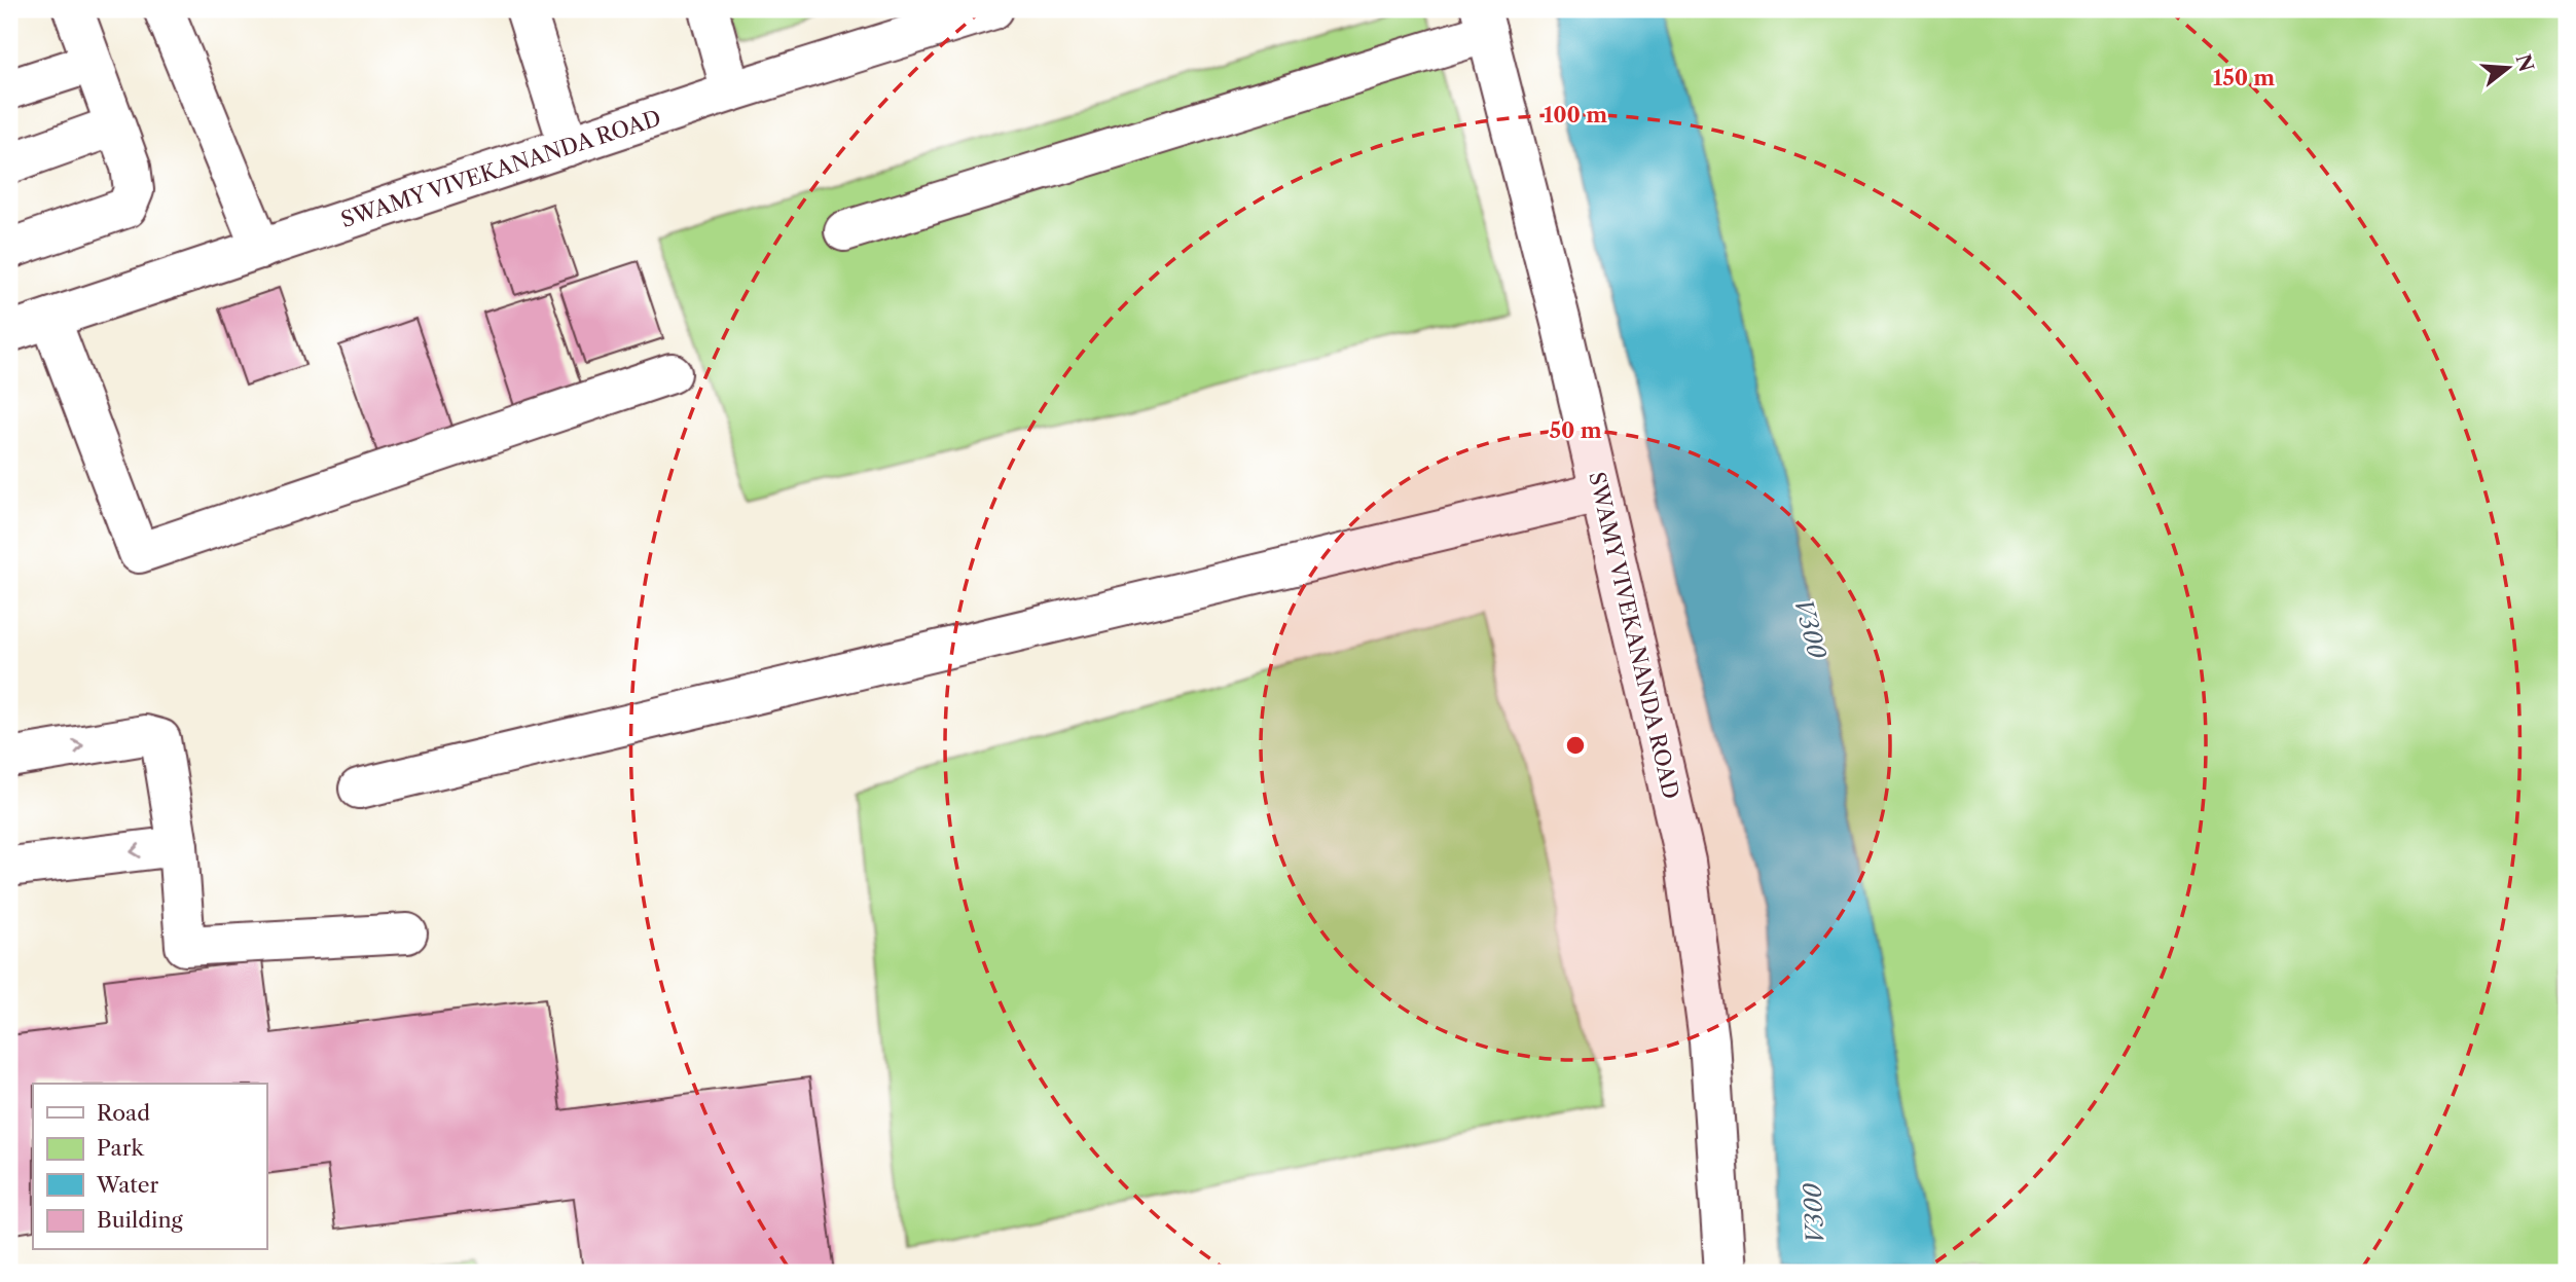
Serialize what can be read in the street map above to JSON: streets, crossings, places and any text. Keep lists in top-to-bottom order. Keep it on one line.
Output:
{"streets":{"street":["SWAMY VIVEKANANDA ROAD"]},"water":["V300"],"legend":["Road","Park","Water","Building"],"north":"right","rings":["150 m","100 m","50 m"]}
